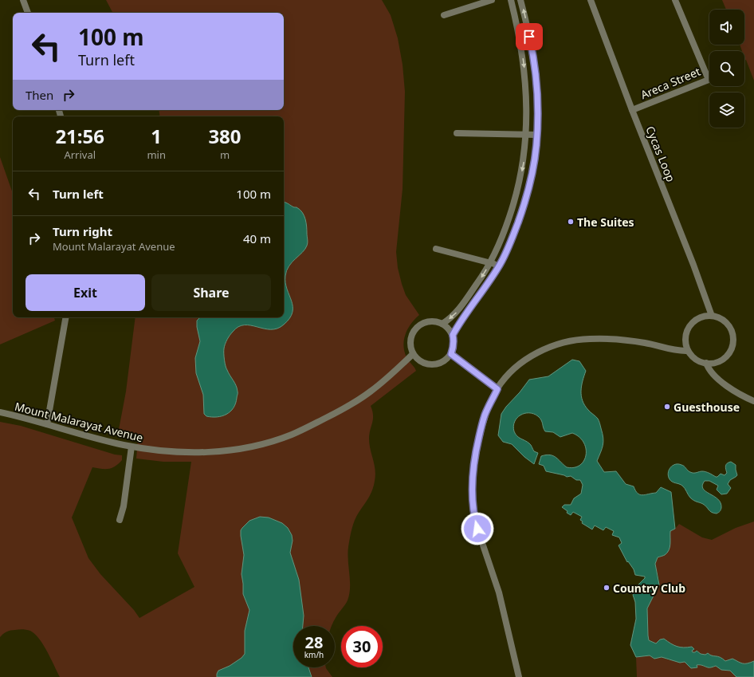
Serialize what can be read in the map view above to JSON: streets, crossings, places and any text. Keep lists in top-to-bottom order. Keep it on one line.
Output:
{"streets":{"street":["Areca Street","Cycas Loop","Mount Malarayat Avenue"]},"crossings":[["Areca Street","Cycas Loop"]],"places":["The Suites","Guesthouse","Country Club"],"page":{"turn":["100 m","Turn left"],"then":"Then","eta":["21:56","Arrival","1","min","380","m"],"list":[{"name":"Turn left","value":"100 m"},{"name":"Turn right","note":"Mount Malarayat Avenue","value":"40 m"}],"buttons":["Exit","Share"],"speed":"28 km/h","limit":"30"}}
